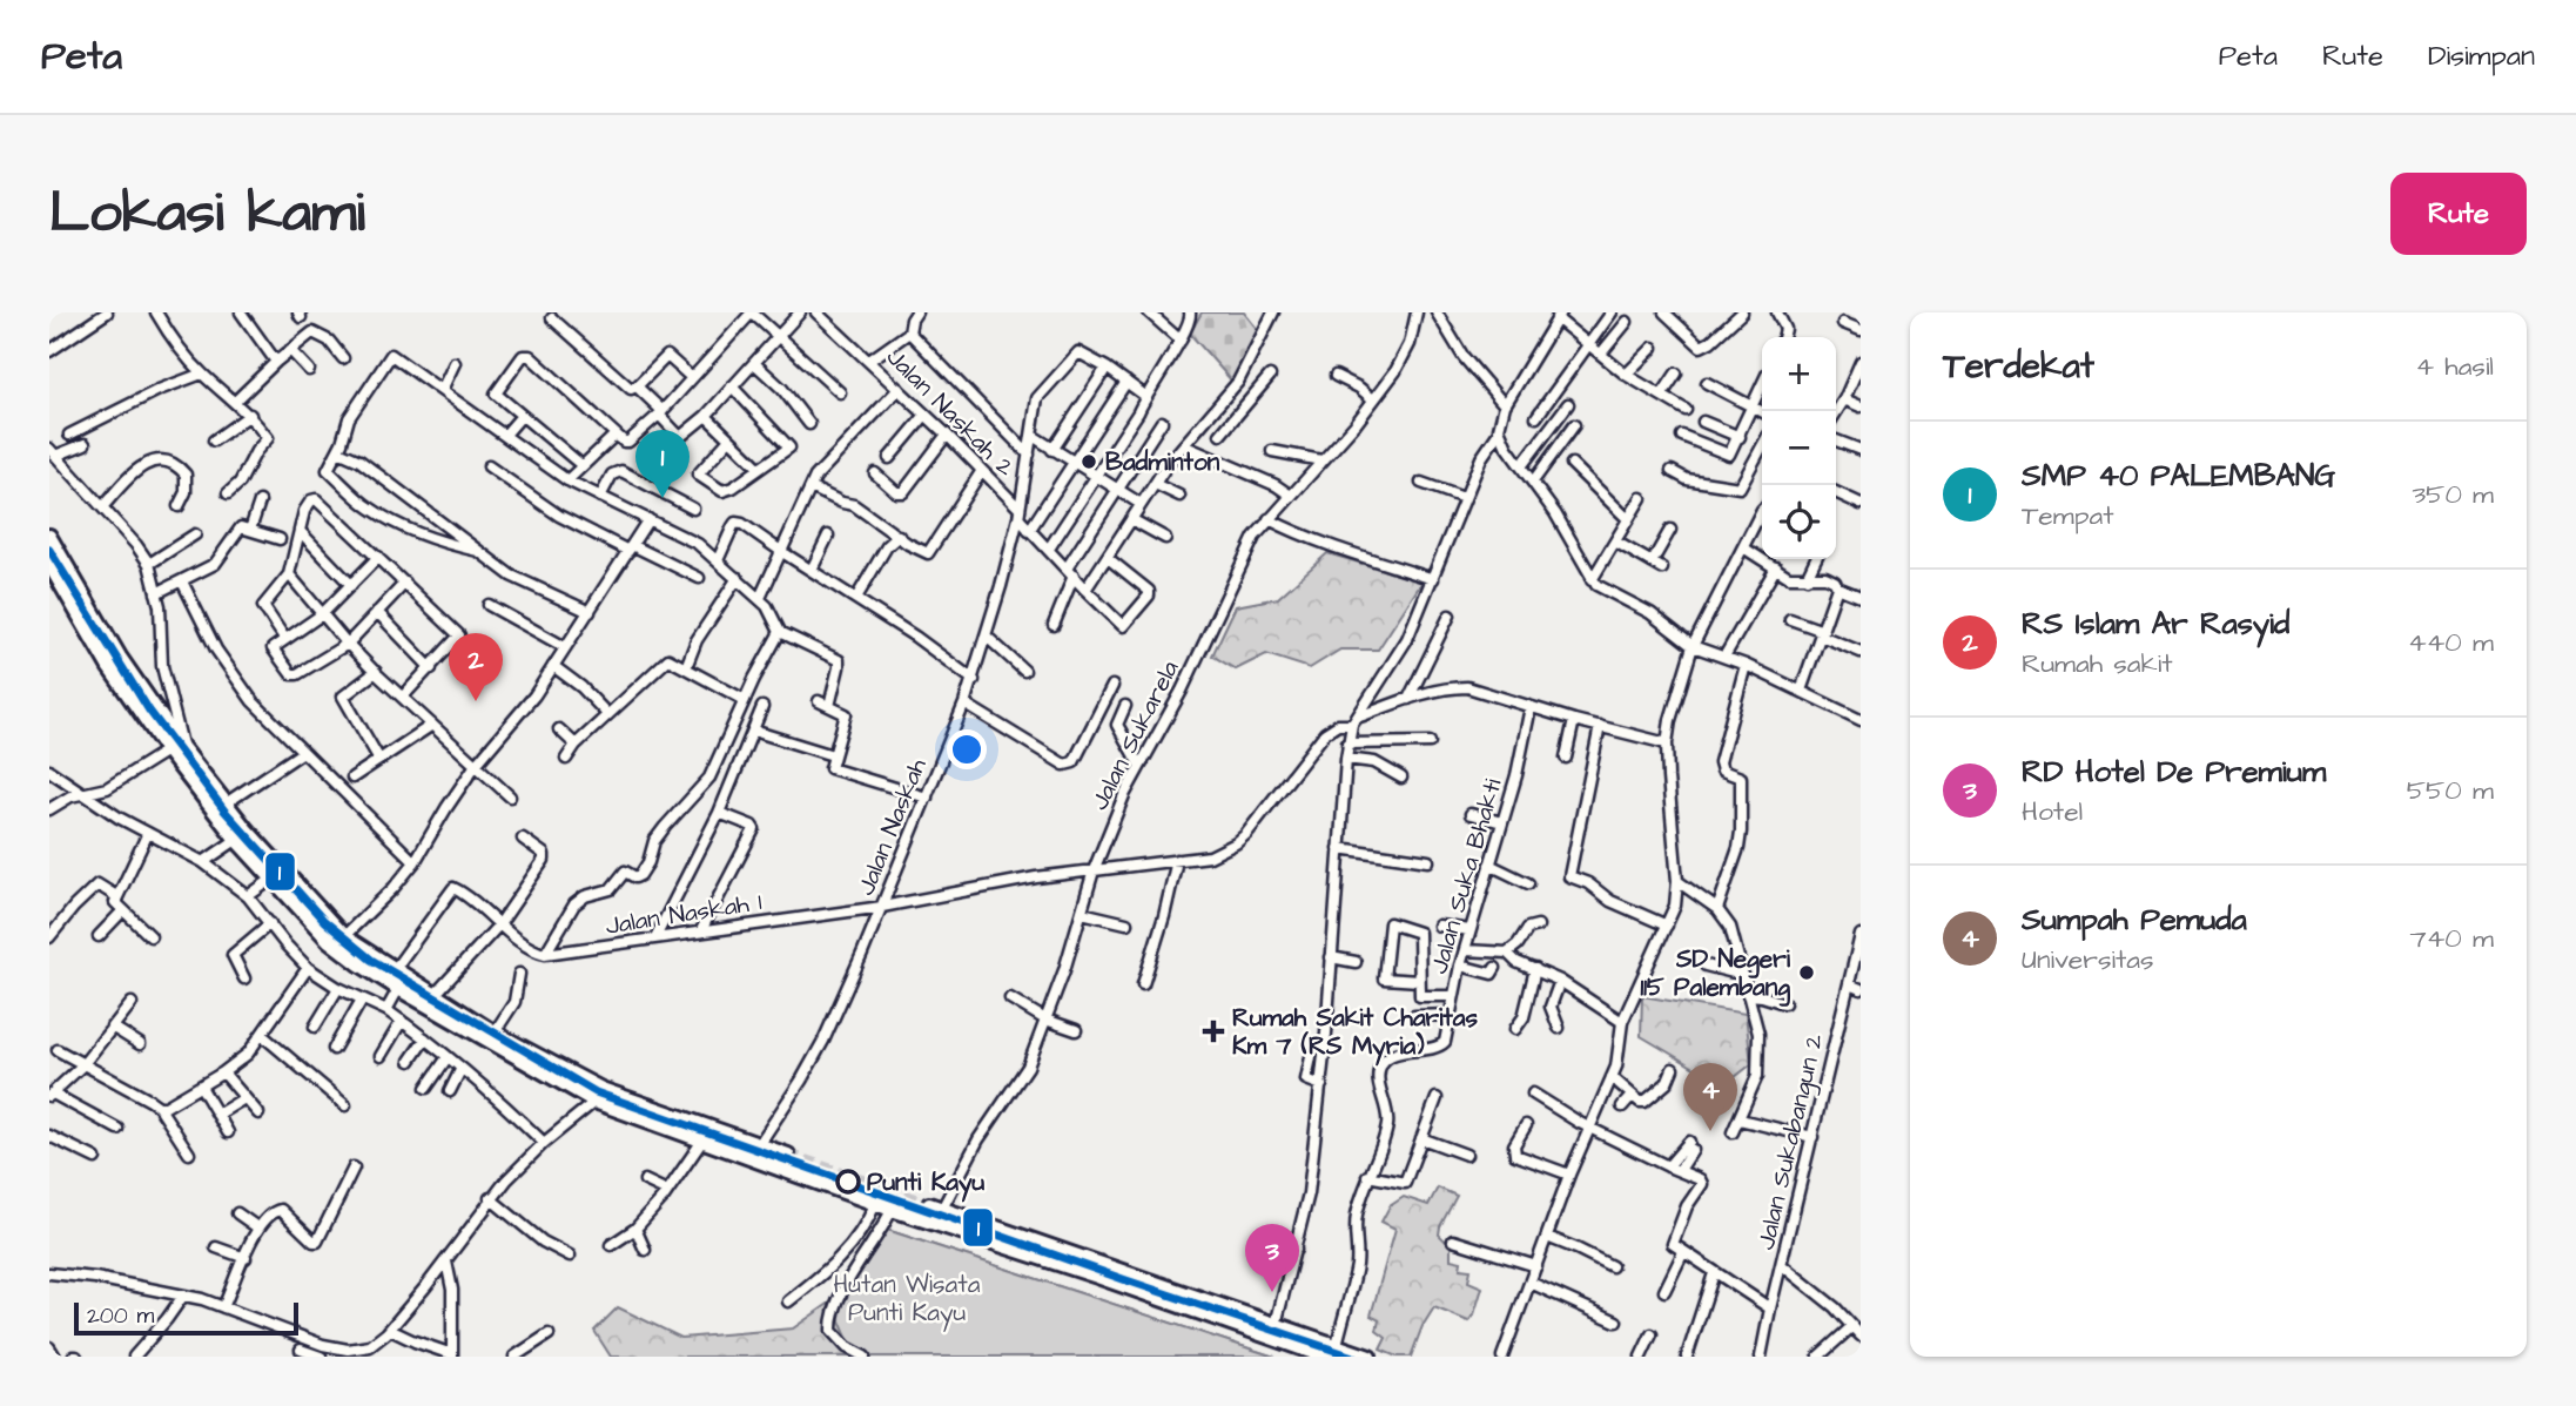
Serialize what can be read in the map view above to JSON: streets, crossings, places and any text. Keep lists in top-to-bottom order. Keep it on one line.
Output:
{"streets":{"street":["Jalan Naskah 2","Jalan Sukarela","Jalan Naskah","Jalan Suka Bhakti","Jalan Naskah 1","Jalan Sukabangun 2"]},"crossings":[["Jalan Naskah 2","Jalan Naskah"],["Jalan Sukarela","Jalan Naskah 1"],["Jalan Naskah","Jalan Naskah 1"],["Jalan Suka Bhakti","Jalan Naskah 1"]],"parks":["Hutan Wisata Punti Kayu"],"places":{"other":["Badminton","SD Negeri 115 Palembang","Punti Kayu"],"health":["Rumah Sakit Charitas Km 7 (RS Myria)"]},"lines":["rail line 1"],"scale_bar":"200 m","page":{"header":"Peta","nav":["Peta","Rute","Disimpan"],"buttons":"Rute","title":"Lokasi kami","heading":["Terdekat","4 hasil"],"map_buttons":["+","−"],"list":[{"mark":"1","name":"SMP 40 PALEMBANG","note":"Tempat","value":"350 m"},{"mark":"2","name":"RS Islam Ar Rasyid","note":"Rumah sakit","value":"440 m"},{"mark":"3","name":"RD Hotel De Premium","note":"Hotel","value":"550 m"},{"mark":"4","name":"Sumpah Pemuda","note":"Universitas","value":"740 m"}],"pins":["1","2","4","3"],"scale":"200 m"}}
